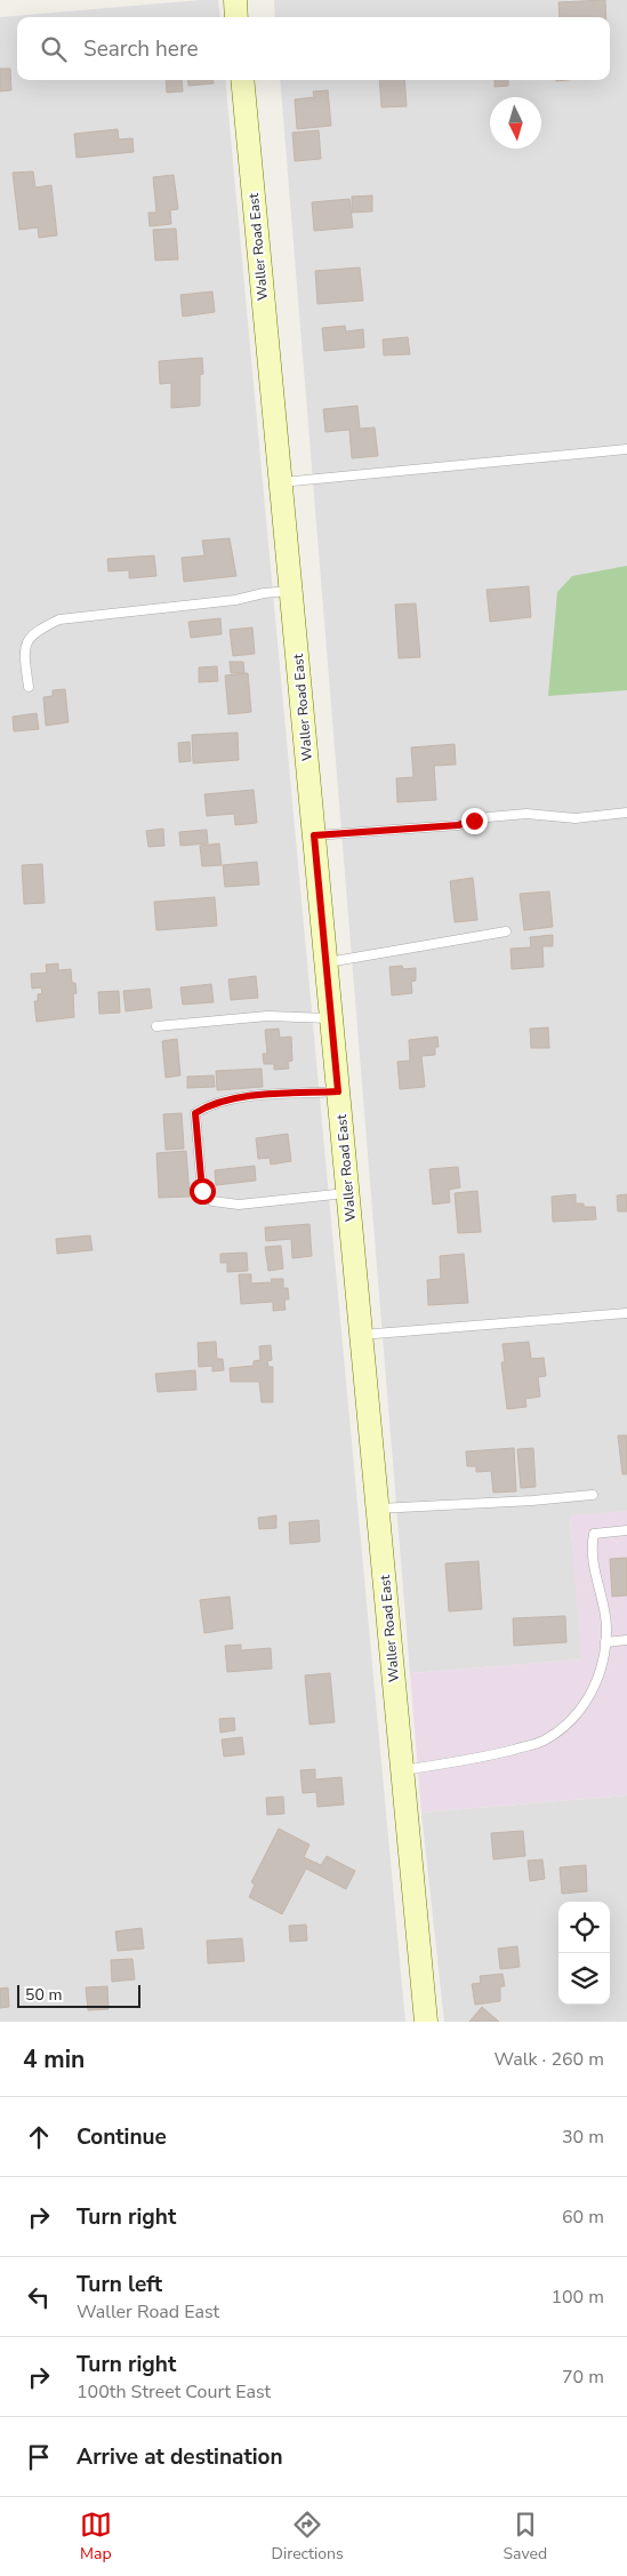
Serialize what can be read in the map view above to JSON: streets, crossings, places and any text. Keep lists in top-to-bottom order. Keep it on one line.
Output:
{"streets":{"street":["Waller Road East"]},"scale_bar":"50 m","north":"bottom","page":{"search":"Search here","scale":"50 m","heading":["4 min","Walk · 260 m"],"list":[["Continue","30 m"],["Turn right","60 m"],["Turn left","Waller Road East","100 m"],["Turn right","100th Street Court East","70 m"],"Arrive at destination"],"nav":["Map","Directions","Saved"]}}
